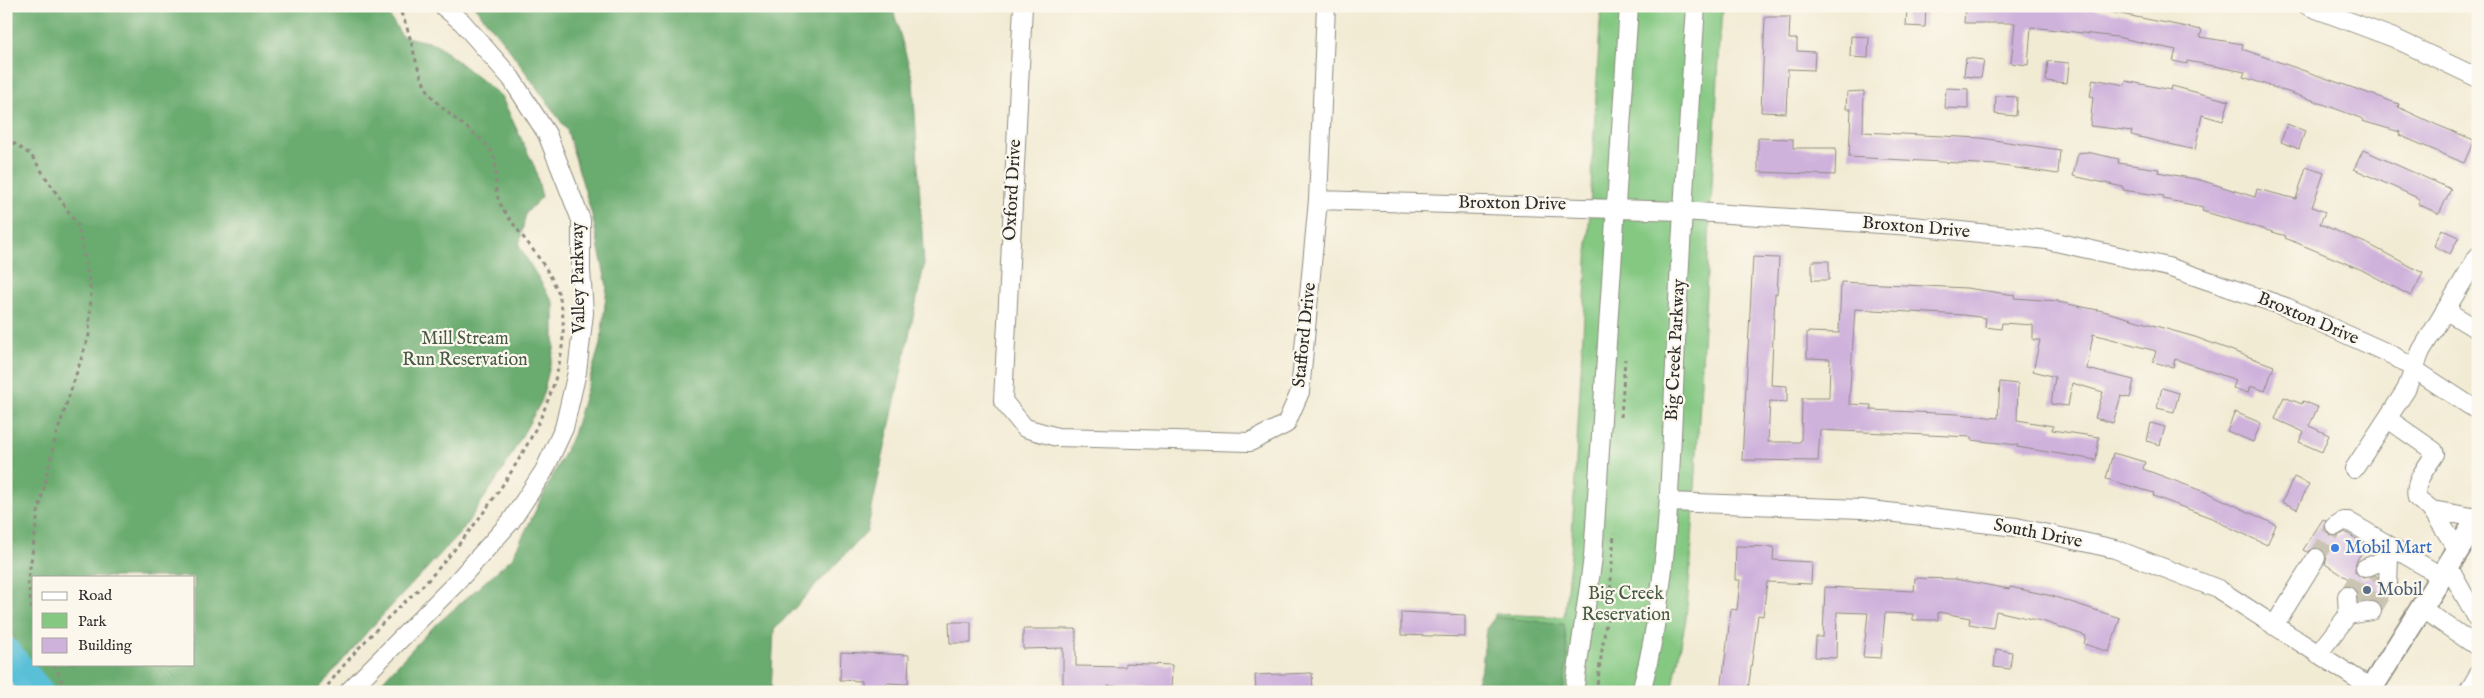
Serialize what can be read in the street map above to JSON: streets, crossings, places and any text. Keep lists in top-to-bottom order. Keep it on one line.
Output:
{"streets":{"street":["Oxford Drive","Broxton Drive","Valley Parkway","Stafford Drive","Big Creek Parkway","South Drive"]},"crossings":[["Oxford Drive","Stafford Drive"],["Broxton Drive","Stafford Drive"],["Broxton Drive","Big Creek Parkway"],["Big Creek Parkway","South Drive"]],"parks":["Mill Stream Run Reservation","Big Creek Reservation"],"places":["Mobil Mart","Mobil"],"legend":["Road","Park","Building"]}
